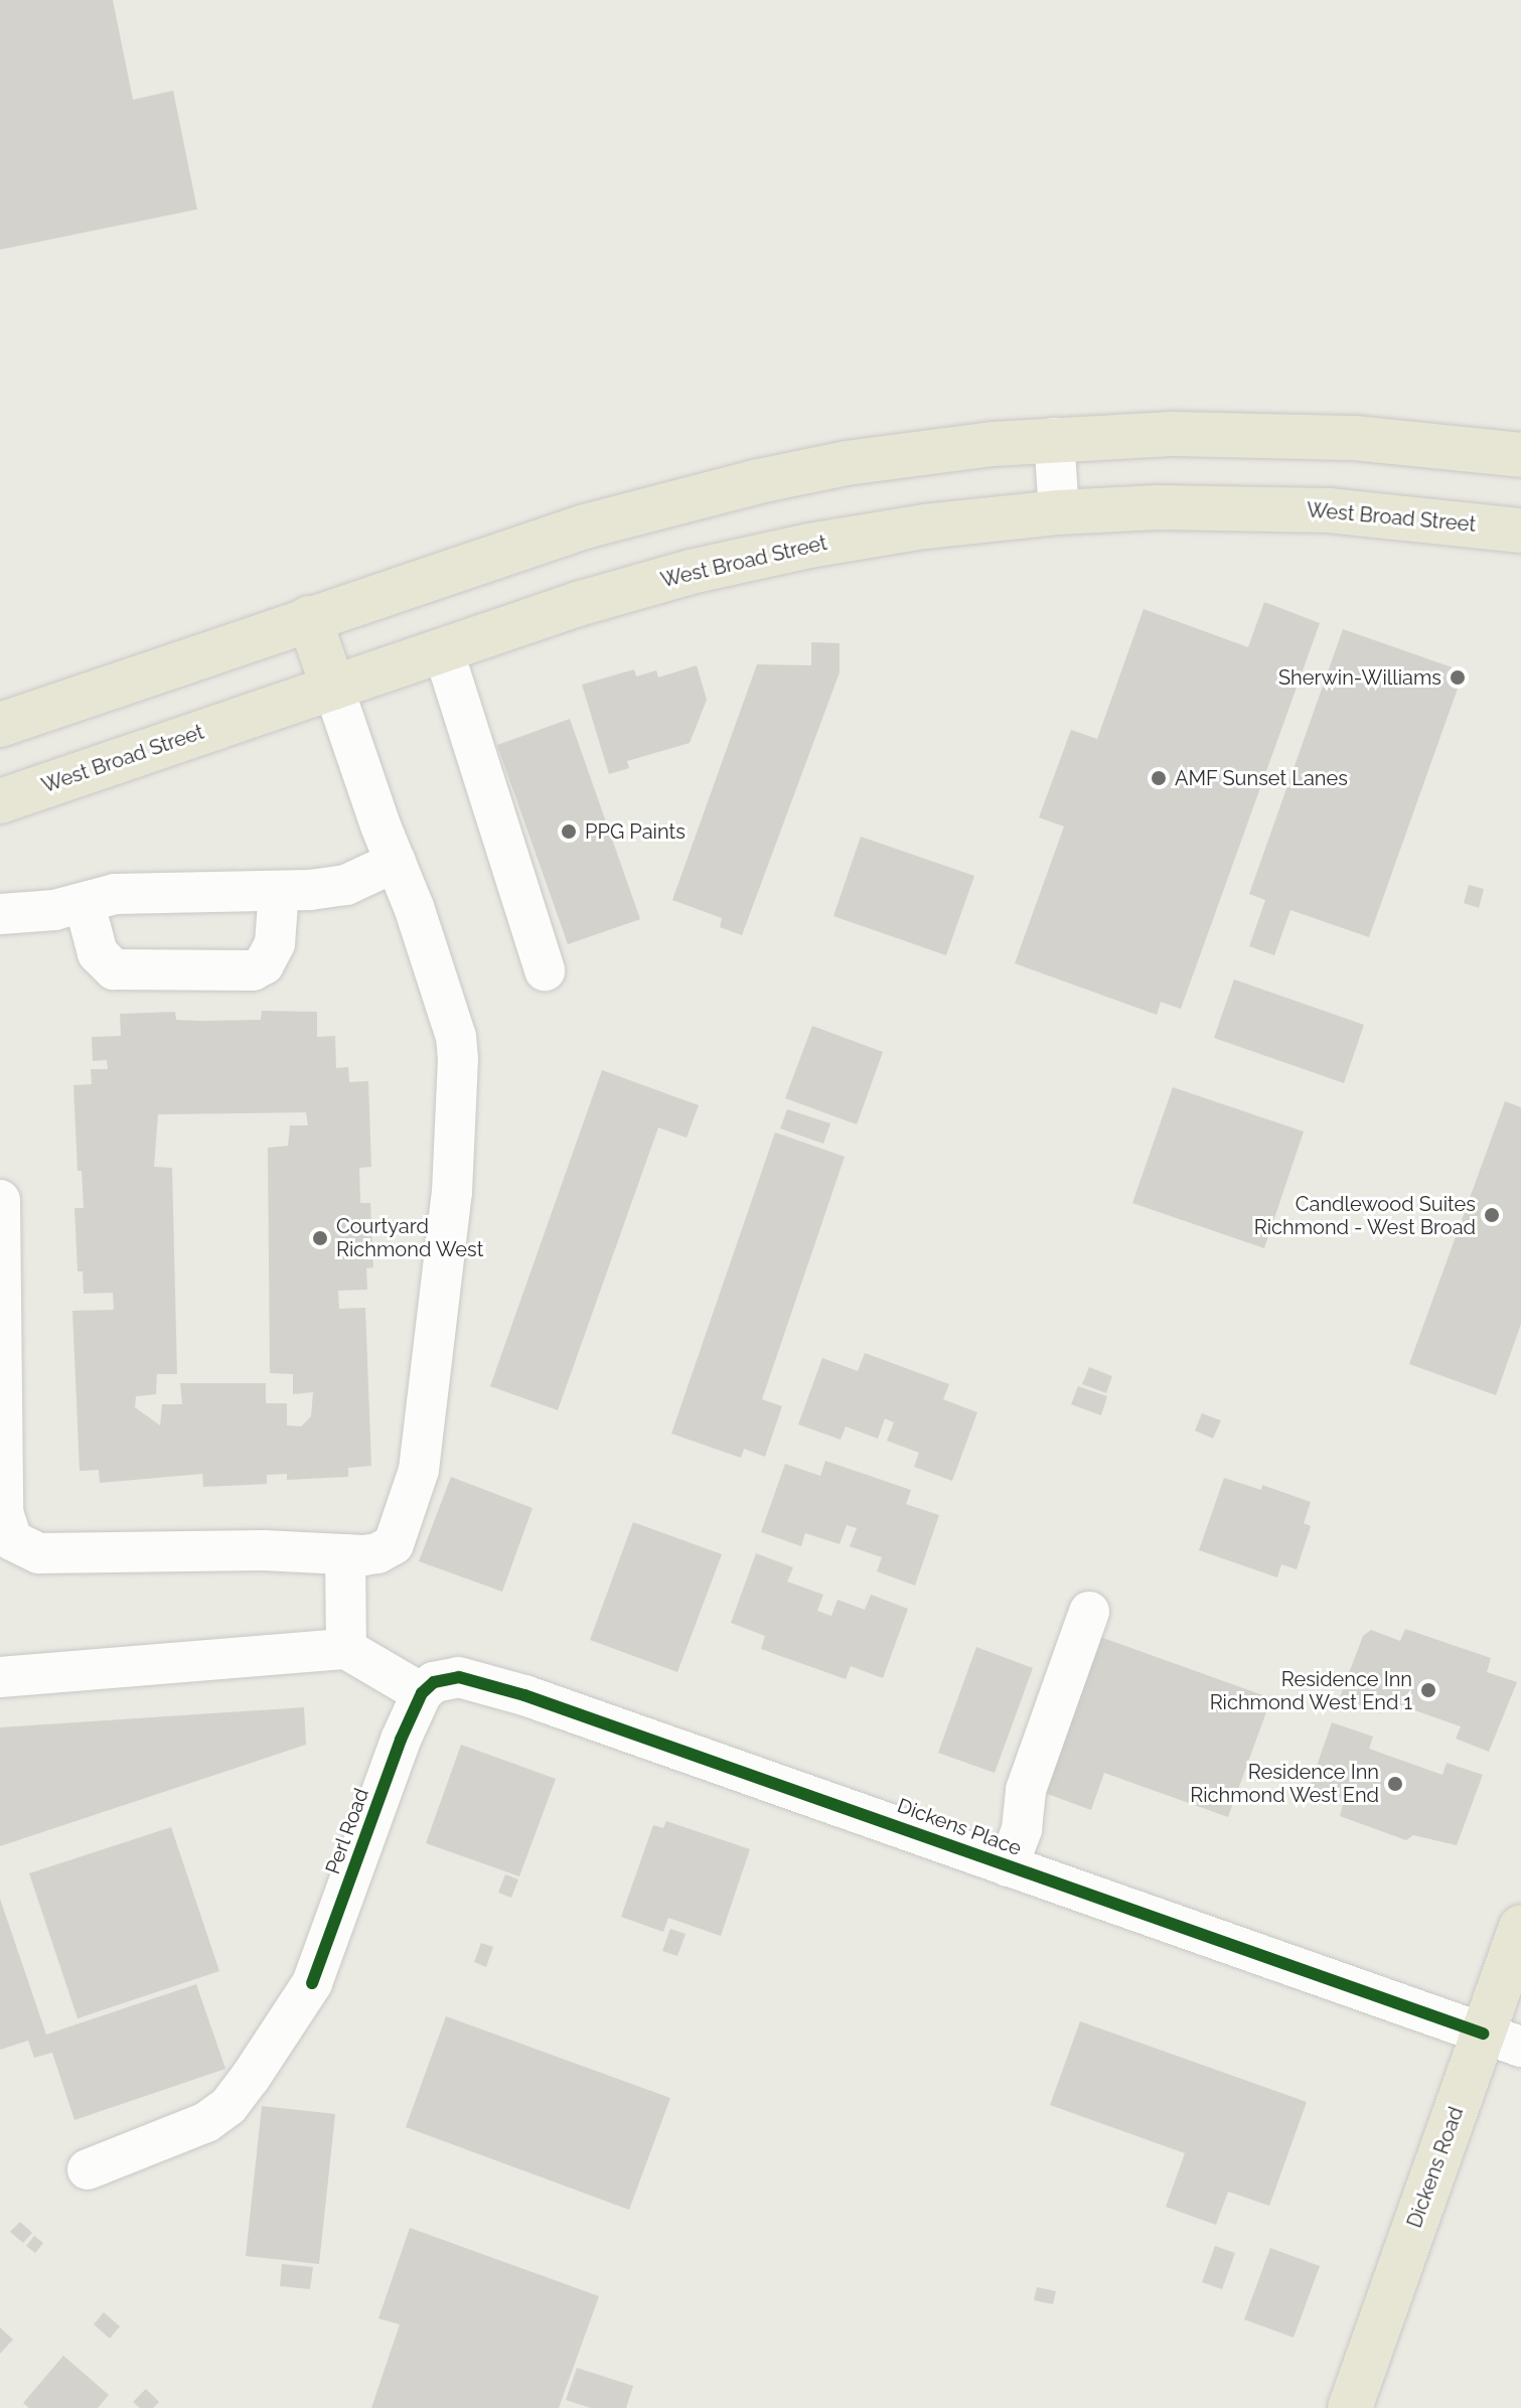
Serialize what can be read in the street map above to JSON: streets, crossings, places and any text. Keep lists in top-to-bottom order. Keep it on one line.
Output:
{"streets":{"main road":["West Broad Street","Dickens Road"],"street":["Dickens Place","Perl Road"]},"crossings":[["Dickens Place","Perl Road"],["Dickens Place","Dickens Road"]],"places":["Sherwin-Williams","AMF Sunset Lanes","PPG Paints","Candlewood Suites Richmond - West Broad","Courtyard Richmond West","Residence Inn Richmond West End 1","Residence Inn Richmond West End"]}
